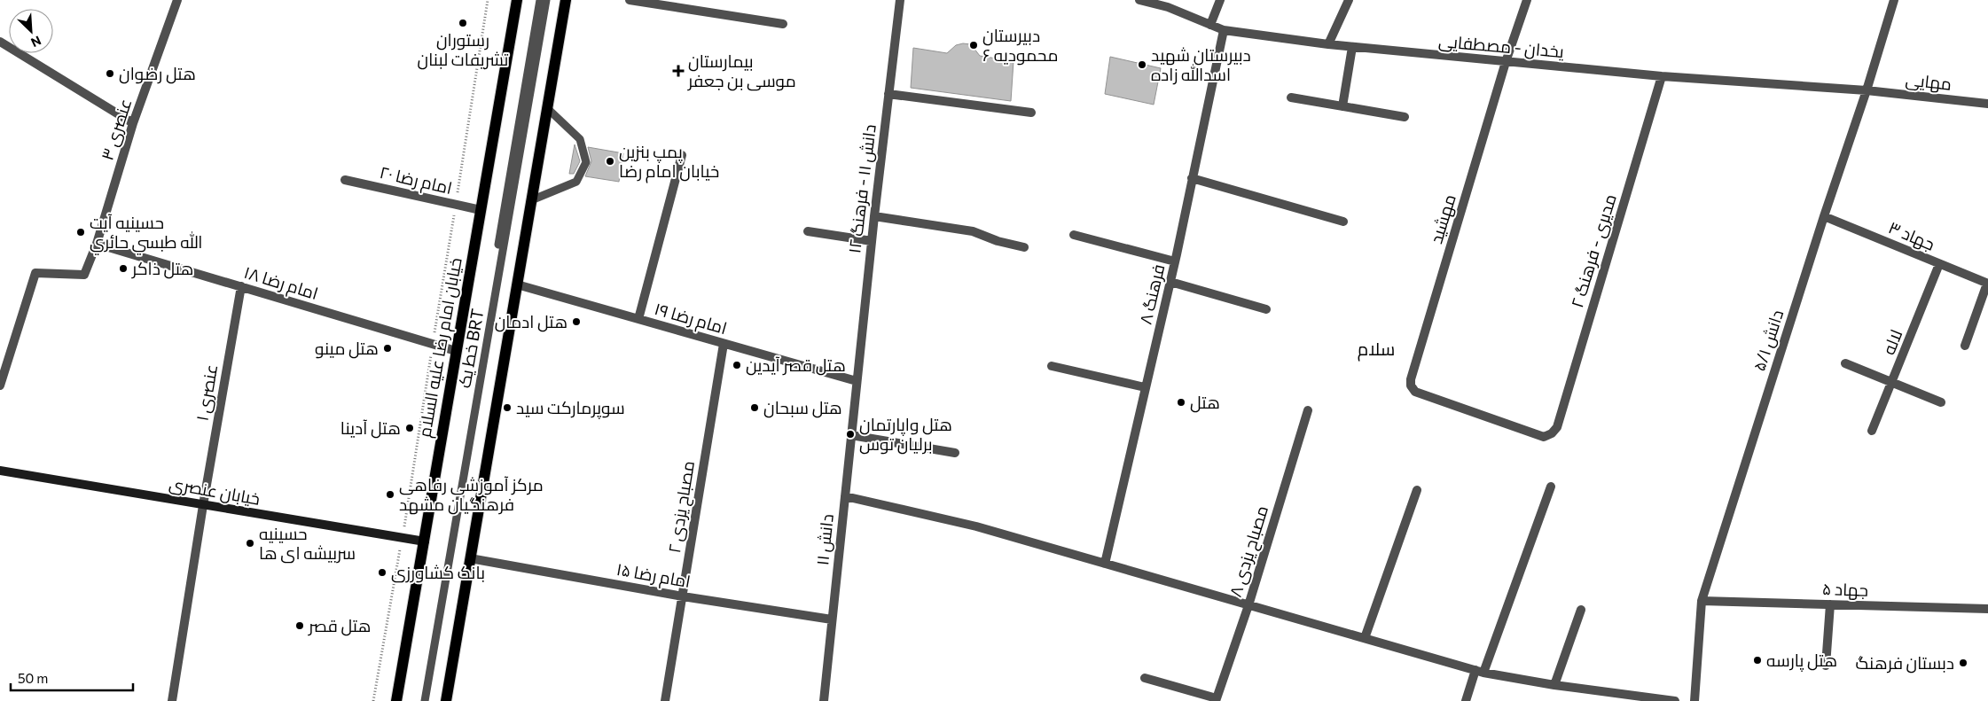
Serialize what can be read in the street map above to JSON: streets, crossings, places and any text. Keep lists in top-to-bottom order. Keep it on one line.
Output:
{"streets":{"main road":["خیابان امام رضا علیه السلام"],"street":["یخدان - مصطفایی","مهایی","عنصری ۳","امام رضا ۲۰","دانش ۱۱ - فرهنگ ۱۲","مهشید","جهاد ۳","مدیری - فرهنگ ۲","امام رضا ۱۸","فرهنگ ۸","امام رضا ۱۹","دانش ۵/۱","لاله","عنصری ۱","خیابان عنصری","مصباح یزدی ۲","دانش ۱۱","مصباح یزدی ۸","امام رضا ۱۵","جهاد ۵"],"lane":["خط یک BRT"]},"crossings":[["یخدان - مصطفایی","مهایی"],["یخدان - مصطفایی","مهشید"],["یخدان - مصطفایی","مدیری - فرهنگ ۲"],["یخدان - مصطفایی","فرهنگ ۸"],["یخدان - مصطفایی","دانش ۵/۱"],["مهایی","دانش ۵/۱"],["عنصری ۳","امام رضا ۱۸"],["امام رضا ۲۰","خیابان امام رضا علیه السلام"],["دانش ۱۱ - فرهنگ ۱۲","امام رضا ۱۹"],["دانش ۱۱ - فرهنگ ۱۲","دانش ۱۱"],["مهشید","مدیری - فرهنگ ۲"],["جهاد ۳","دانش ۵/۱"],["جهاد ۳","لاله"],["امام رضا ۱۸","خیابان امام رضا علیه السلام"],["امام رضا ۱۸","عنصری ۱"],["امام رضا ۱۹","مصباح یزدی ۲"],["امام رضا ۱۹","دانش ۱۱"],["دانش ۵/۱","جهاد ۵"],["خیابان امام رضا علیه السلام","خیابان عنصری"],["عنصری ۱","خیابان عنصری"],["مصباح یزدی ۲","امام رضا ۱۵"],["دانش ۱۱","امام رضا ۱۵"]],"districts":["سلام"],"places":{"other":["رستوران تشریفات لبنان","دبیرستان محمودیه ۶","دبیرستان شهید اسدالله زاده","هتل رضوان","پمپ بنزین خیابان امام رضا","حسينيه آيت الله طبسي حائري","هتل ذاکر","هتل ادمان","هتل مینو","هتل قصر آیدین","هتل","سوپرمارکت سید","هتل سبحان","هتل آدینا","هتل واپارتمان برلیان توس","مرکز آموزشی رفاهی فرهنگیان مشهد","حسینیه سربیشه ای ها","بانک کشاورزی","هتل قصر","هتل پارسه","دبستان فرهنگ"],"health":["بیمارستان موسی بن جعفر"]},"scale_bar":"50 m","north":"bottom right"}
